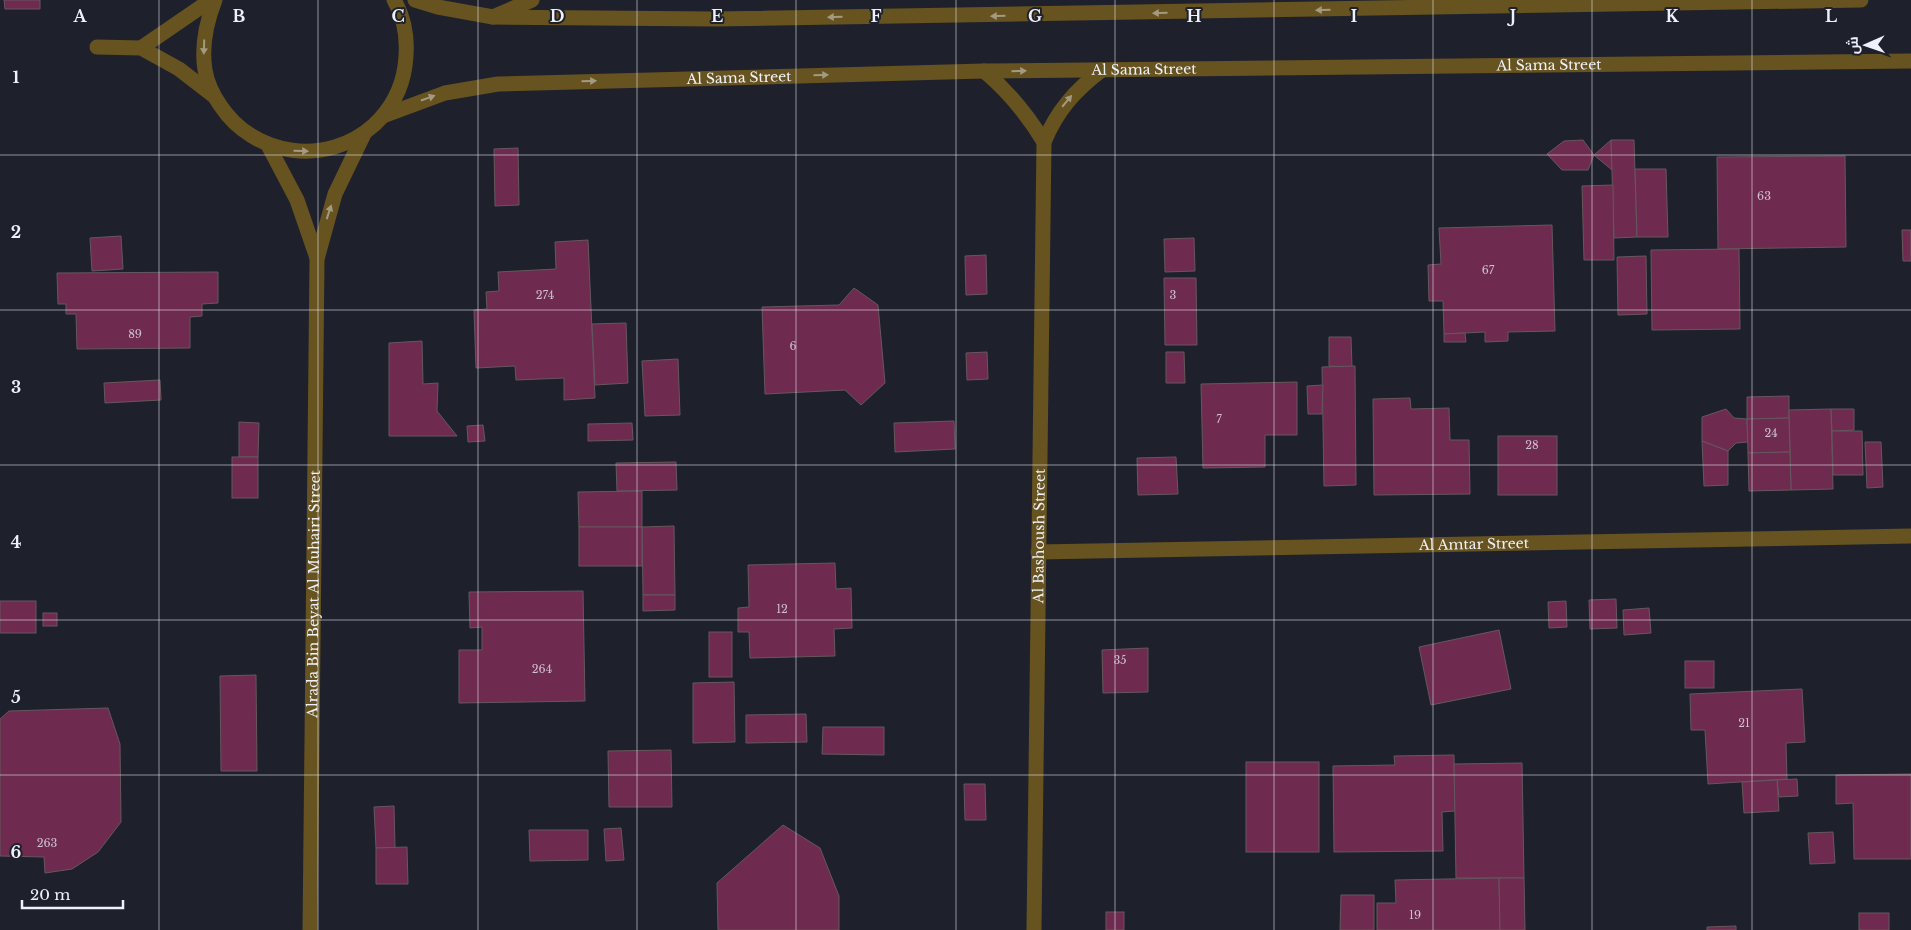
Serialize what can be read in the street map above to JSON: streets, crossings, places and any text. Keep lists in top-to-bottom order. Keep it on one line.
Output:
{"streets":{"street":["Al Sama Street","Al Bashoush Street","Al Amtar Street","Alrada Bin Beyat Al Muhairi Street"]},"crossings":[["Al Sama Street","Al Bashoush Street"],["Al Bashoush Street","Al Amtar Street"]],"house_numbers":["63","67","274","3","89","6","7","24","28","12","35","264","21","263","19"],"scale_bar":"20 m","north":"left","grid":{"columns":["A","B","C","D","E","F","G","H","I","J","K","L"],"rows":["1","2","3","4","5","6"]}}
